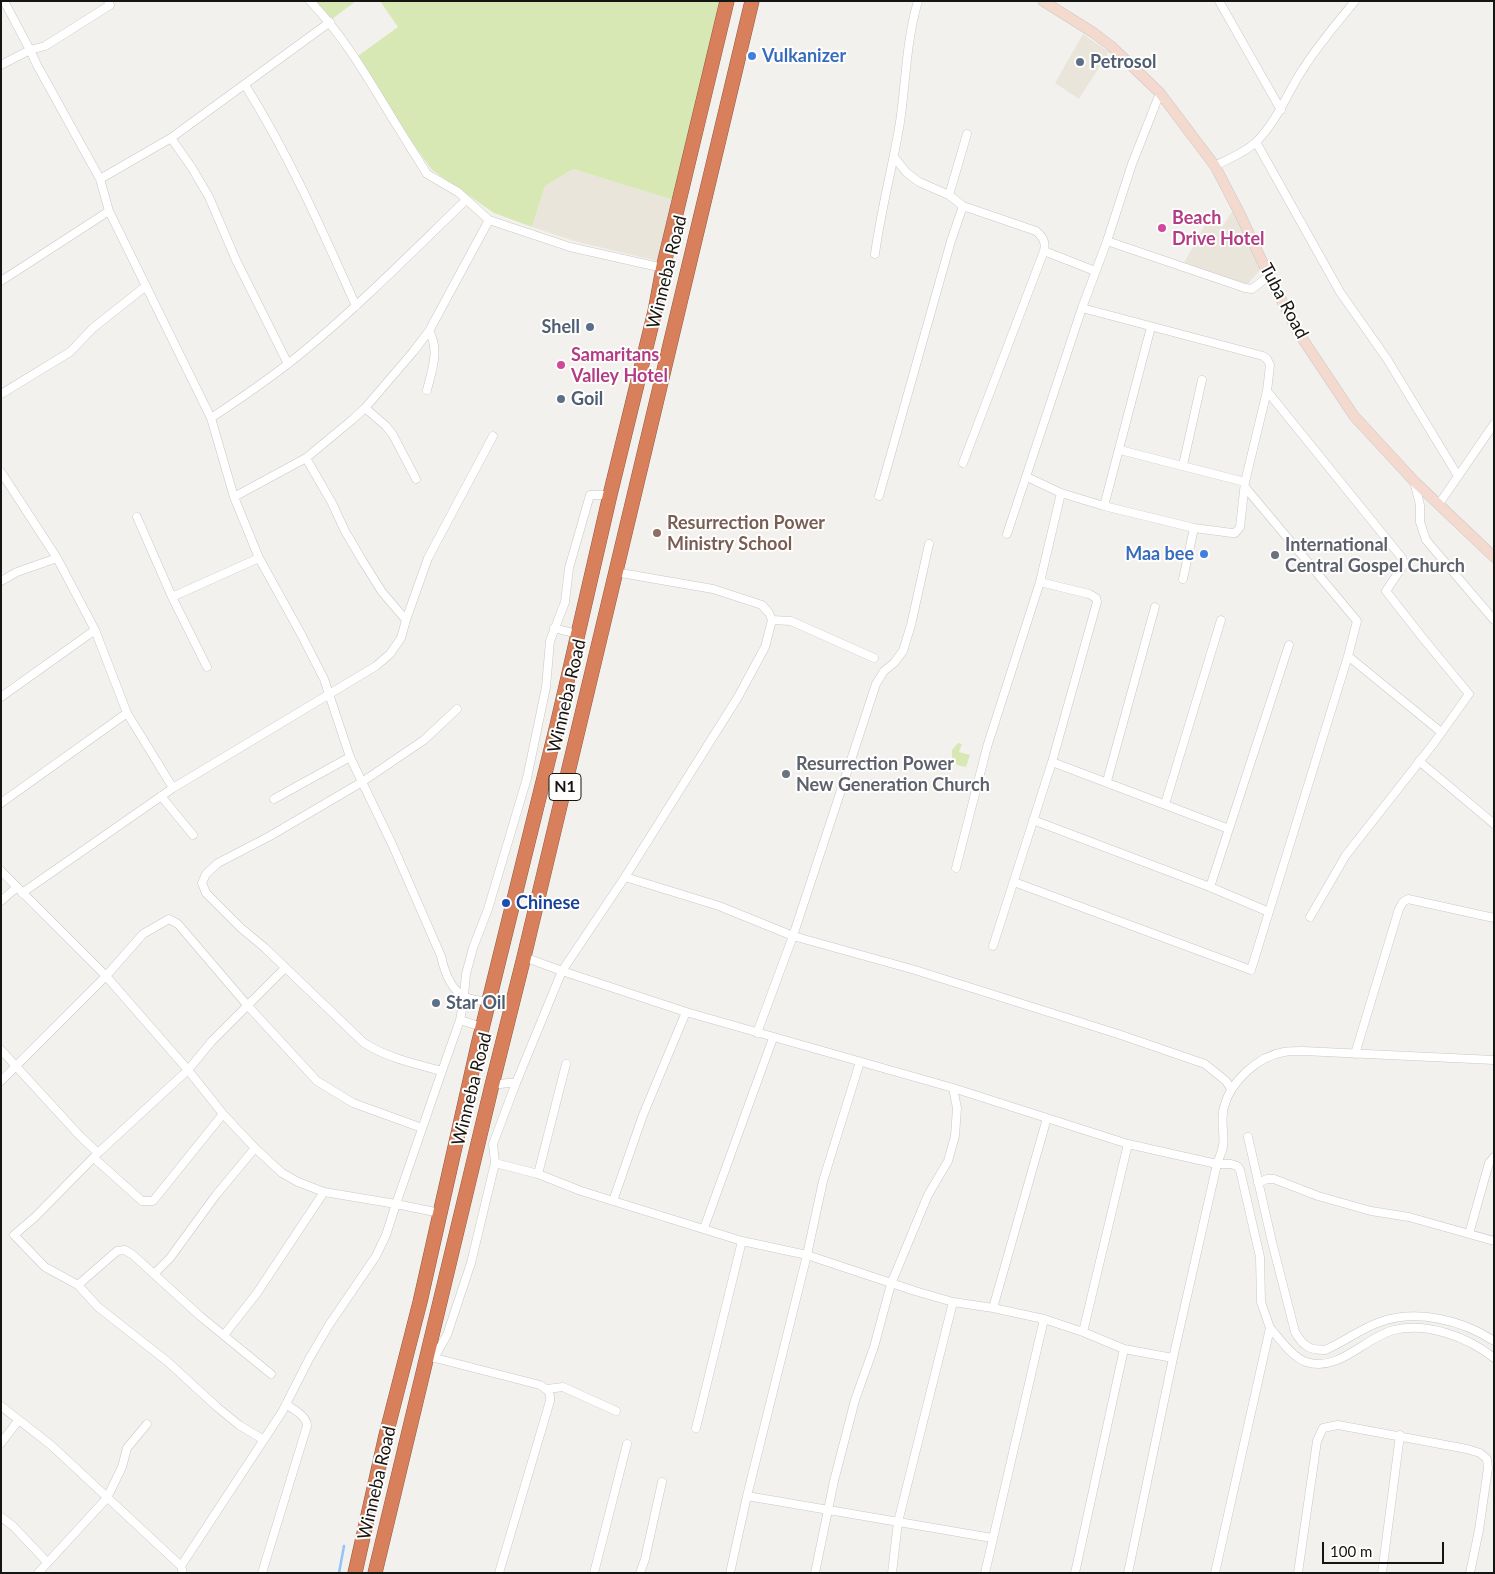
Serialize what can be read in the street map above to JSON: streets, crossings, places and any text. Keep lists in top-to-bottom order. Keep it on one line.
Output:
{"streets":{"highway":["Winneba Road","N1"],"street":["Tuba Road"]},"places":["Vulkanizer","Petrosol","Beach Drive Hotel","Shell","Samaritans Valley Hotel","Goil","Resurrection Power Ministry School","Maa bee","International Central Gospel Church","Resurrection Power New Generation Church","Chinese","Star Oil"],"scale_bar":"100 m"}
